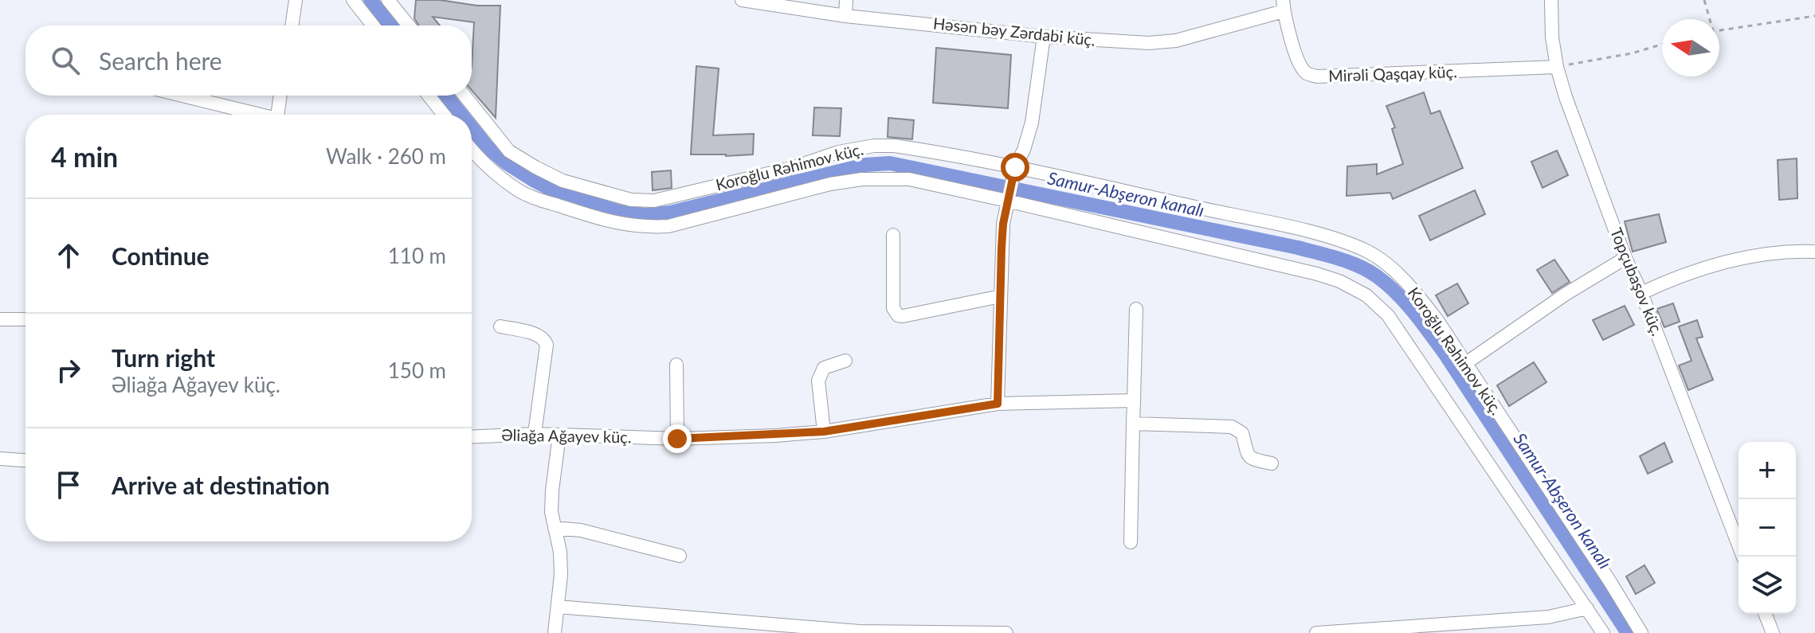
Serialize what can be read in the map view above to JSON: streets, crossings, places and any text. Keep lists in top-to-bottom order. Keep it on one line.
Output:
{"streets":{"street":["Həsən bəy Zərdabi küç.","Mirəli Qaşqay küç.","Koroğlu Rəhimov küç.","Topçubaşov küç.","Əliağa Ağayev küç."]},"crossings":[["Həsən bəy Zərdabi küç.","Mirəli Qaşqay küç."],["Mirəli Qaşqay küç.","Topçubaşov küç."]],"water":["Samur-Abşeron kanalı"],"north":"left","page":{"search":"Search here","heading":["4 min","Walk · 260 m"],"list":[["Continue","110 m"],["Turn right","Əliağa Ağayev küç.","150 m"],"Arrive at destination"],"map_buttons":["+","−"]}}
